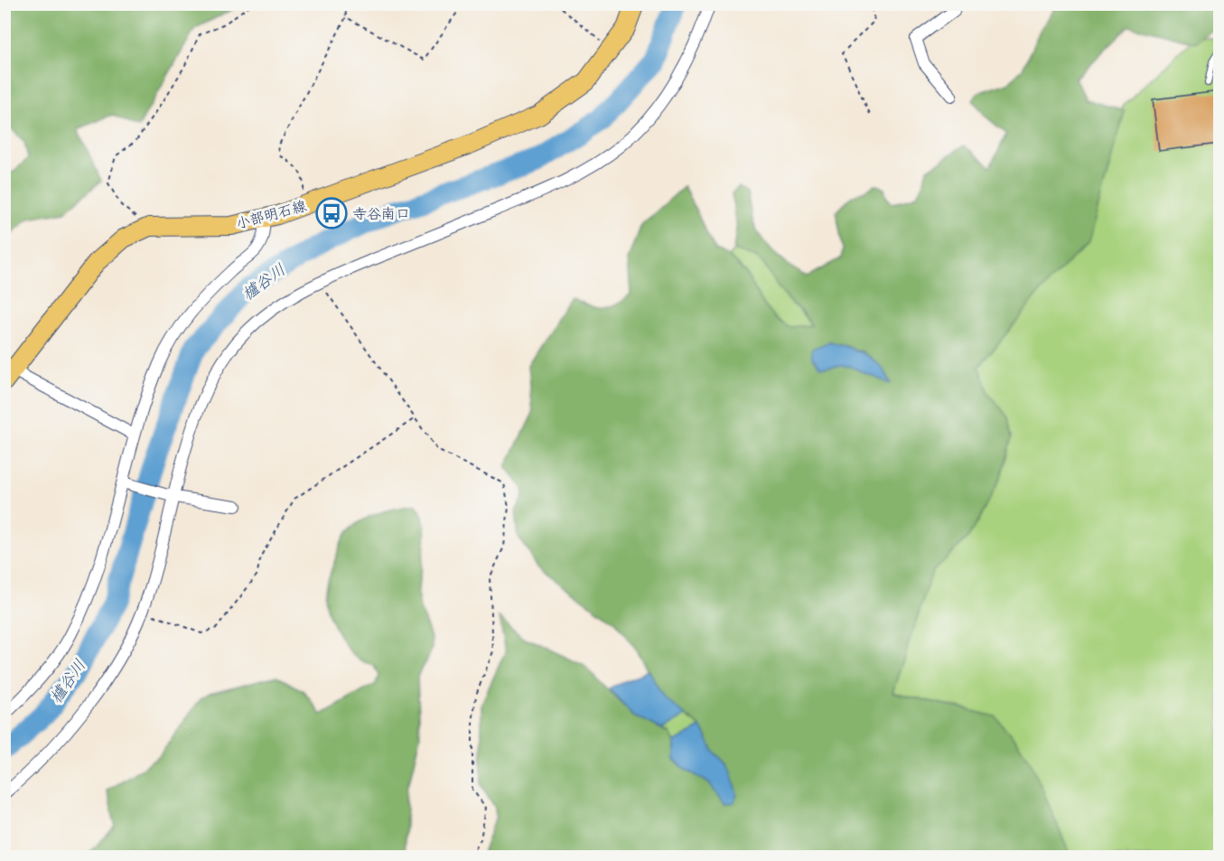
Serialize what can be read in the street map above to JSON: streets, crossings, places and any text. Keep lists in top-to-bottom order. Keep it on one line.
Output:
{"streets":{"main road":["小部明石線"]},"water":["櫨谷川"],"places":{"bus stop":["寺谷南口"]}}
